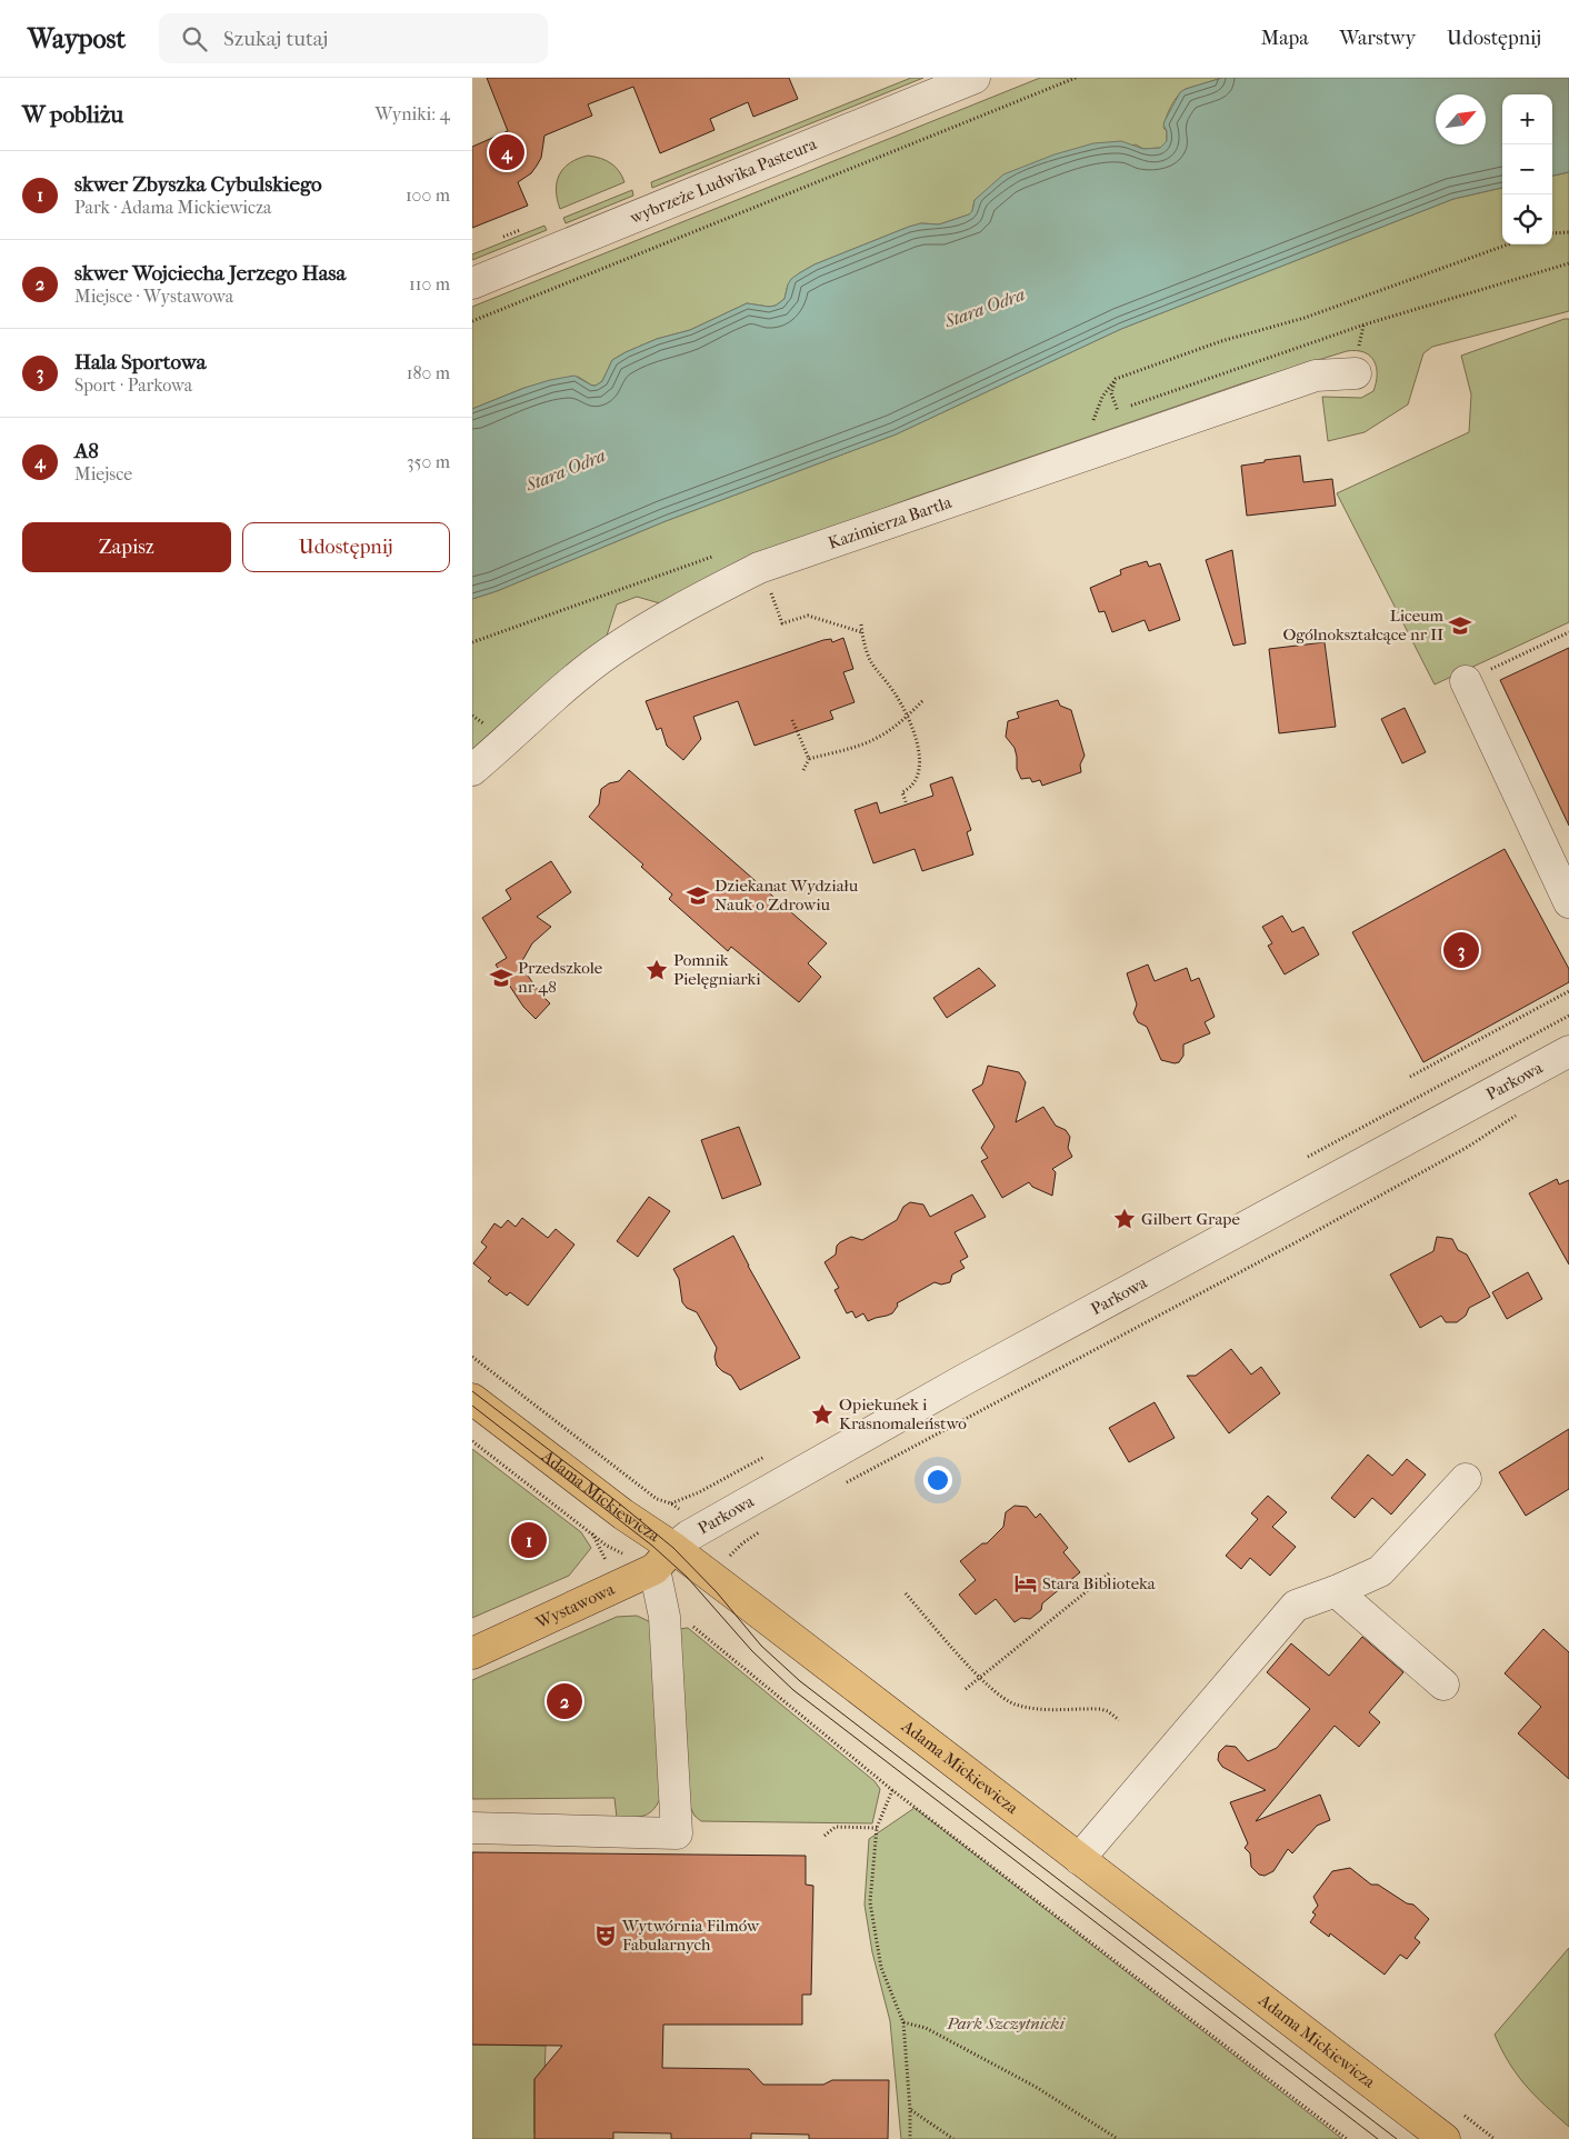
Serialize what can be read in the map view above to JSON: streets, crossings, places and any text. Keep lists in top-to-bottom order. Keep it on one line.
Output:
{"streets":{"main road":["Adama Mickiewicza","Wystawowa"],"street":["wybrzeże Ludwika Pasteura","Kazimierza Bartla","Parkowa"]},"crossings":[["Parkowa","Adama Mickiewicza"],["Parkowa","Wystawowa"],["Adama Mickiewicza","Wystawowa"]],"water":["Stara Odra"],"parks":["Park Szczytnicki"],"places":{"school or university":["Liceum Ogólnokształcące nr II","Dziekanat Wydziału Nauk o Zdrowiu","Przedszkole nr 48"],"place":["Pomnik Pielęgniarki","Gilbert Grape","Opiekunek i Krasnomaleństwo"],"hotel":["Stara Biblioteka"],"theatre":["Wytwórnia Filmów Fabularnych"]},"north":"top right","page":{"header":"Waypost","search":"Szukaj tutaj","nav":["Mapa","Warstwy","Udostępnij"],"heading":["W pobliżu","Wyniki: 4"],"map_buttons":["+","−"],"pins":["4","3","1","2"],"list":[{"mark":"1","name":"skwer Zbyszka Cybulskiego","note":"Park · Adama Mickiewicza","value":"100 m"},{"mark":"2","name":"skwer Wojciecha Jerzego Hasa","note":"Miejsce · Wystawowa","value":"110 m"},{"mark":"3","name":"Hala Sportowa","note":"Sport · Parkowa","value":"180 m"},{"mark":"4","name":"A8","note":"Miejsce","value":"350 m"}],"buttons":["Zapisz","Udostępnij"]}}
